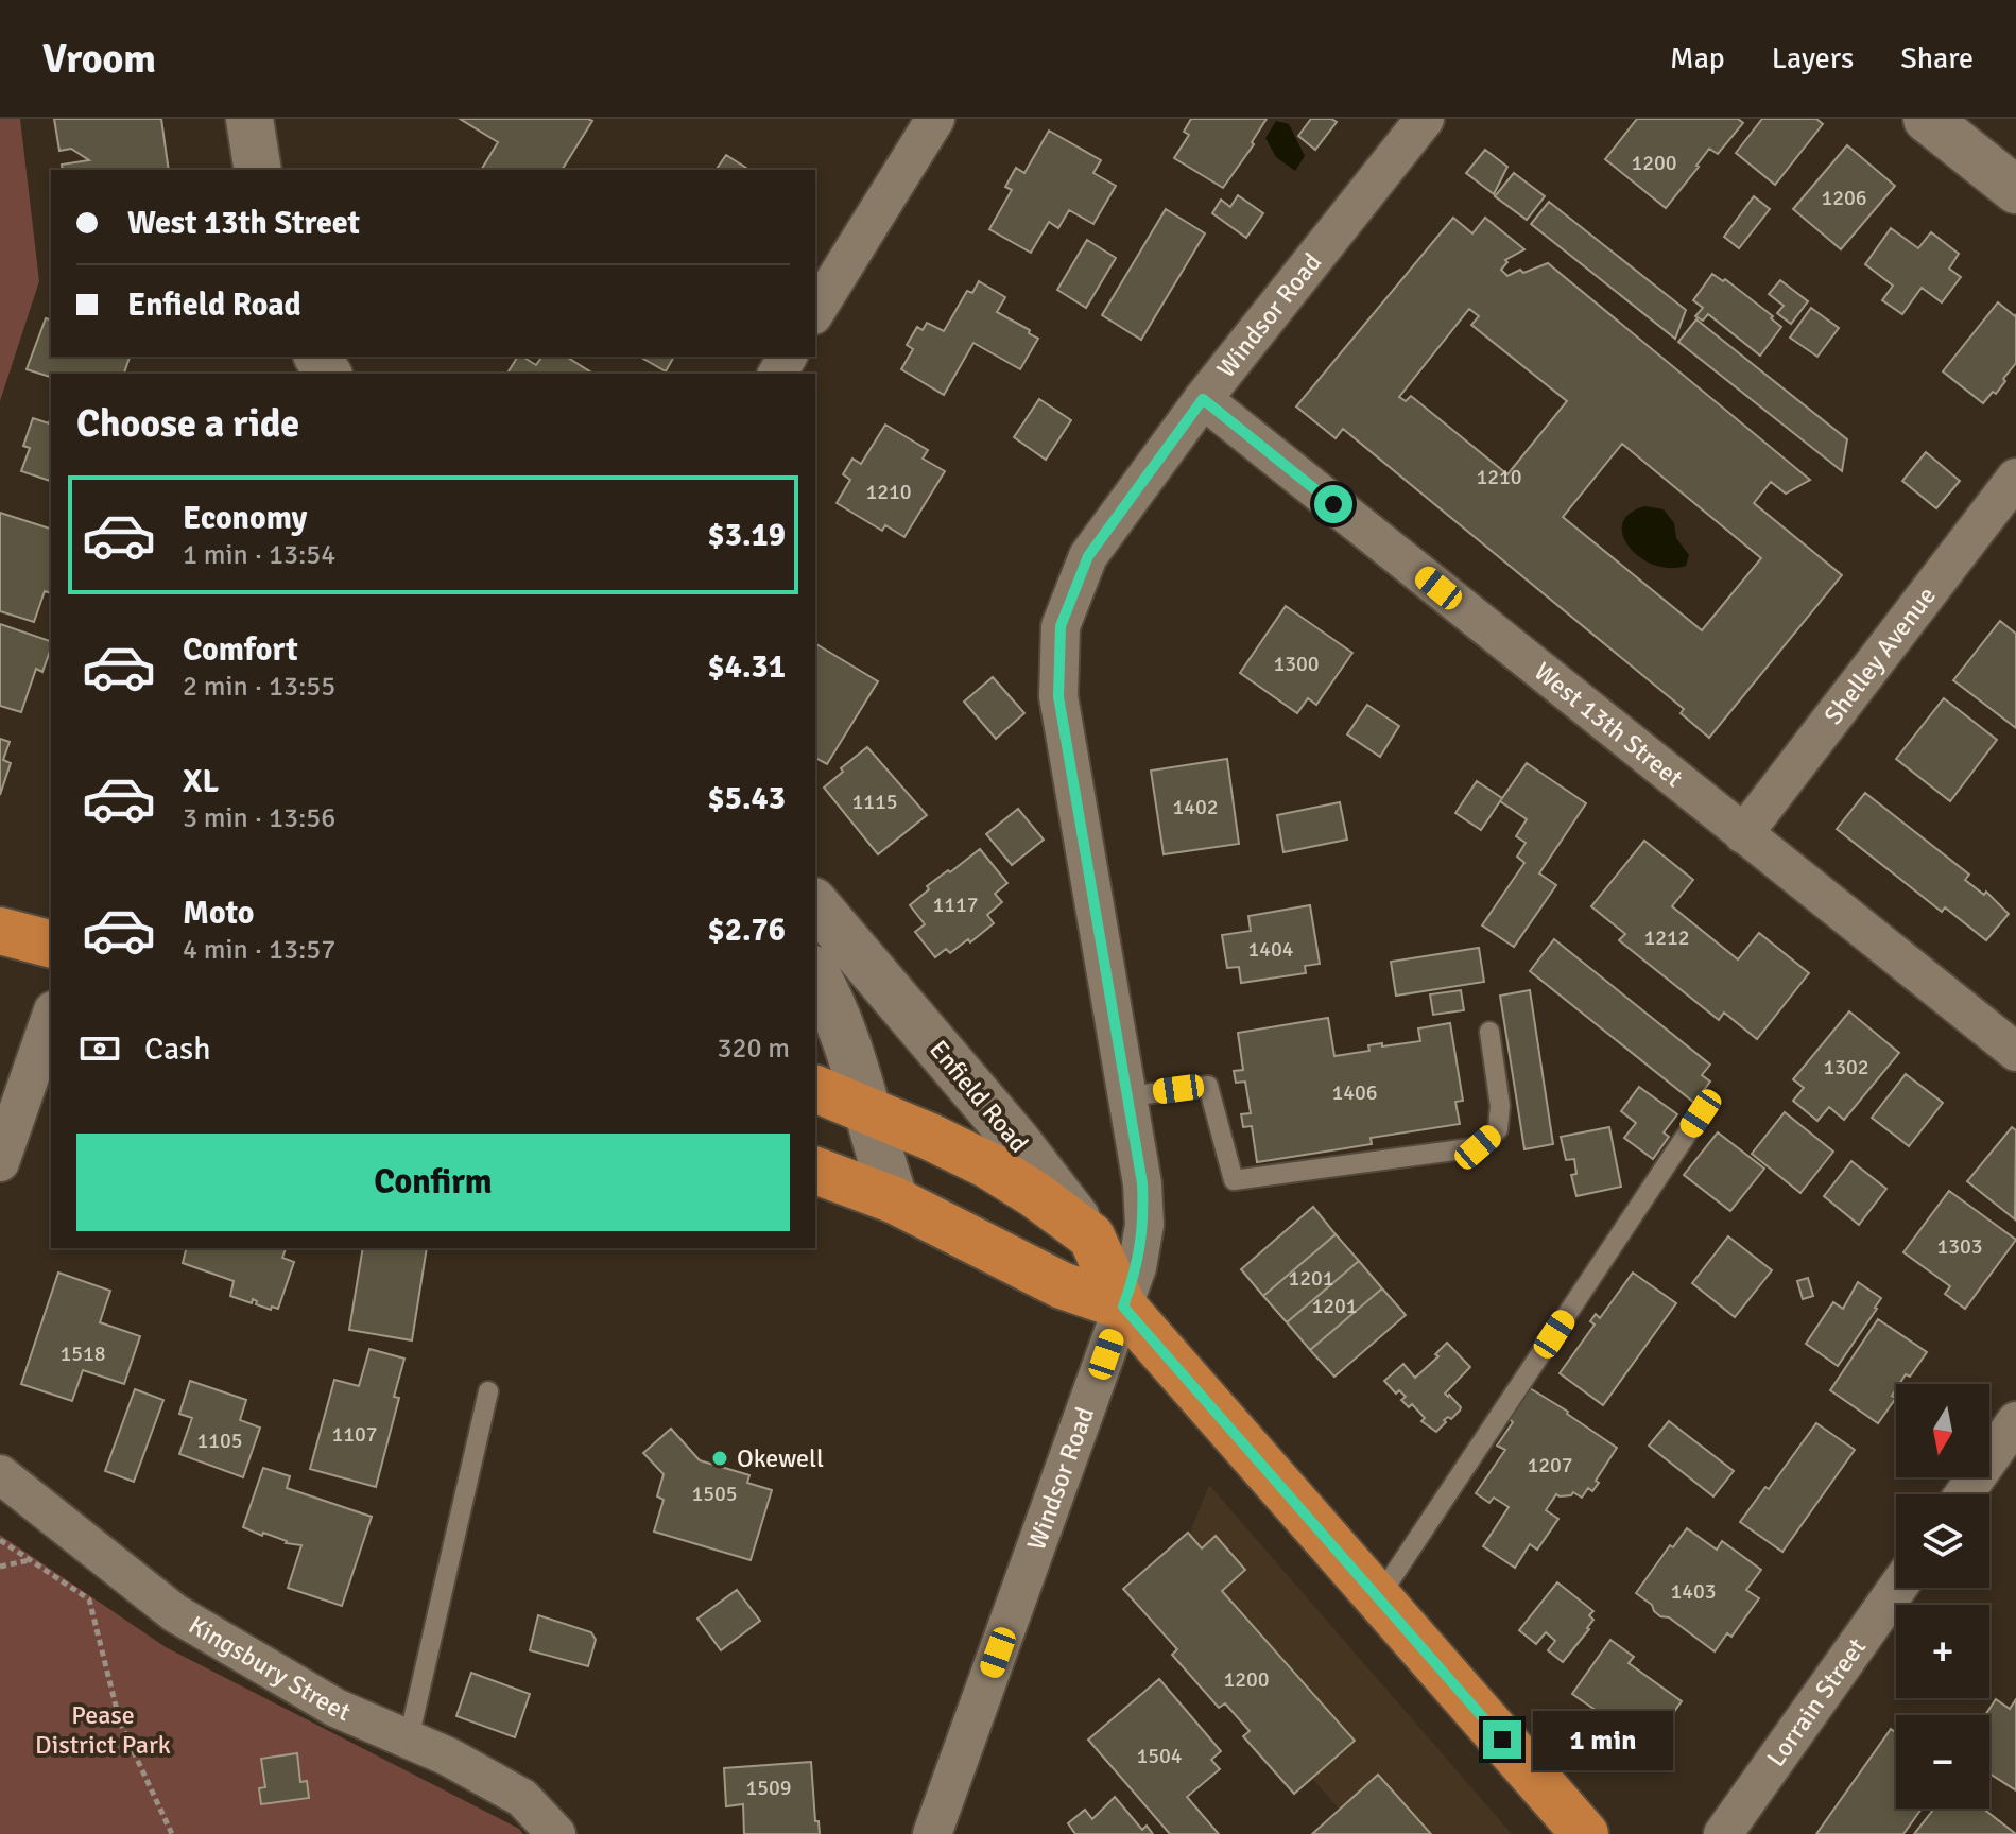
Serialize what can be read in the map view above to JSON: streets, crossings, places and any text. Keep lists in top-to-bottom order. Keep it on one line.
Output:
{"streets":{"main road":["Enfield Road"],"street":["Windsor Road","Shelley Avenue","West 13th Street","Kingsbury Street","Lorrain Street"]},"crossings":[["Windsor Road","West 13th Street"],["Windsor Road","Enfield Road"],["Shelley Avenue","West 13th Street"]],"parks":["Pease District Park"],"places":["Okewell"],"house_numbers":["1200","1206","1210","1210","1300","1115","1402","1117","1212","1404","1302","1406","1303","1201","1201","1518","1107","1105","1207","1505","1403","1200","1504","1509"],"north":"bottom","page":{"header":"Vroom","nav":["Map","Layers","Share"],"banner":["West 13th Street","Enfield Road"],"heading":"Choose a ride","list":[{"name":"Economy","note":"1 min · 13:54","value":"$3.19"},{"name":"Comfort","note":"2 min · 13:55","value":"$4.31"},{"name":"XL","note":"3 min · 13:56","value":"$5.43"},{"name":"Moto","note":"4 min · 13:57","value":"$2.76"}],"pay":["Cash","320 m"],"buttons":"Confirm","map_buttons":["+","−"],"bubble":"1 min"}}
